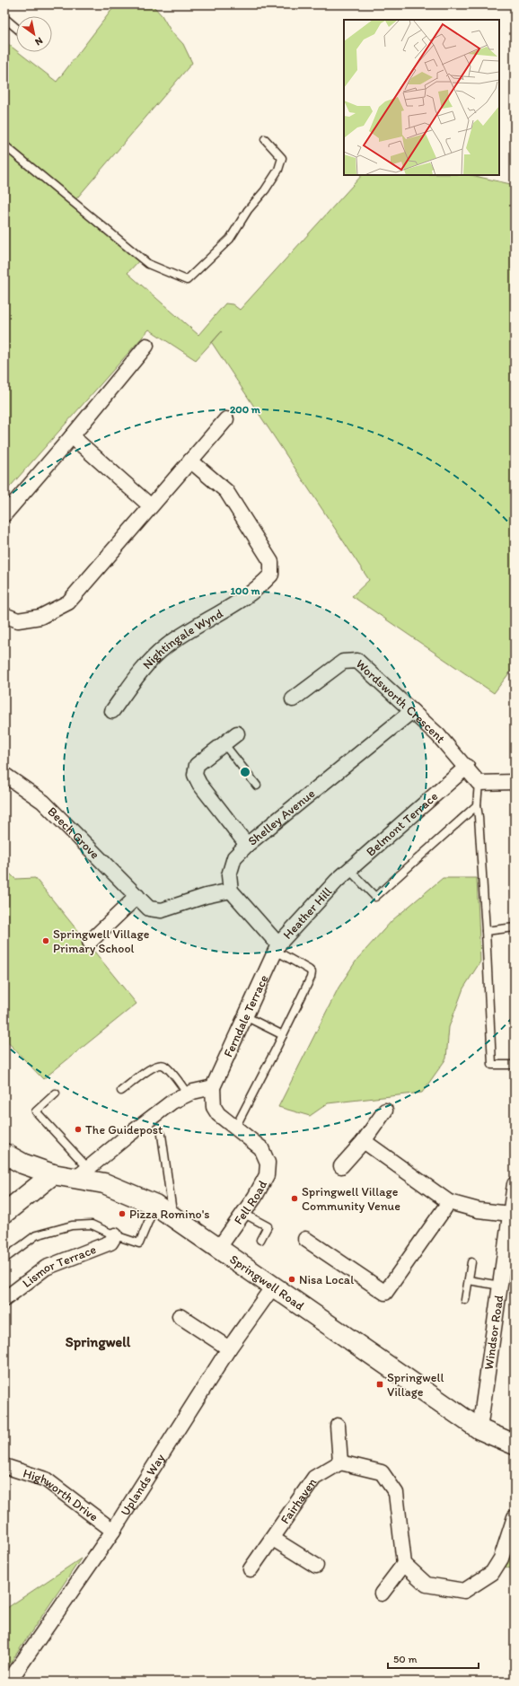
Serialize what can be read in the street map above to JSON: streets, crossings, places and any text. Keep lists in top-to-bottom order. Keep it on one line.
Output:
{"streets":{"main road":["Springwell Road"],"street":["Nightingale Wynd","Wordsworth Crescent","Shelley Avenue","Belmont Terrace","Beech Grove","Heather Hill","Ferndale Terrace","Fell Road","Lismor Terrace","Windsor Road","Uplands Way","Highworth Drive","Fairhaven"]},"crossings":[["Wordsworth Crescent","Shelley Avenue"],["Wordsworth Crescent","Belmont Terrace"],["Shelley Avenue","Beech Grove"],["Belmont Terrace","Heather Hill"],["Heather Hill","Ferndale Terrace"],["Ferndale Terrace","Fell Road"],["Fell Road","Springwell Road"],["Springwell Road","Windsor Road"],["Springwell Road","Uplands Way"],["Uplands Way","Highworth Drive"]],"districts":["Springwell"],"places":{"other":["Springwell Village Primary School","The Guidepost","Springwell Village Community Venue","Pizza Romino's","Nisa Local"],"transit":["Springwell Village"]},"scale_bar":"50 m","north":"bottom right","rings":["200 m","100 m"]}
